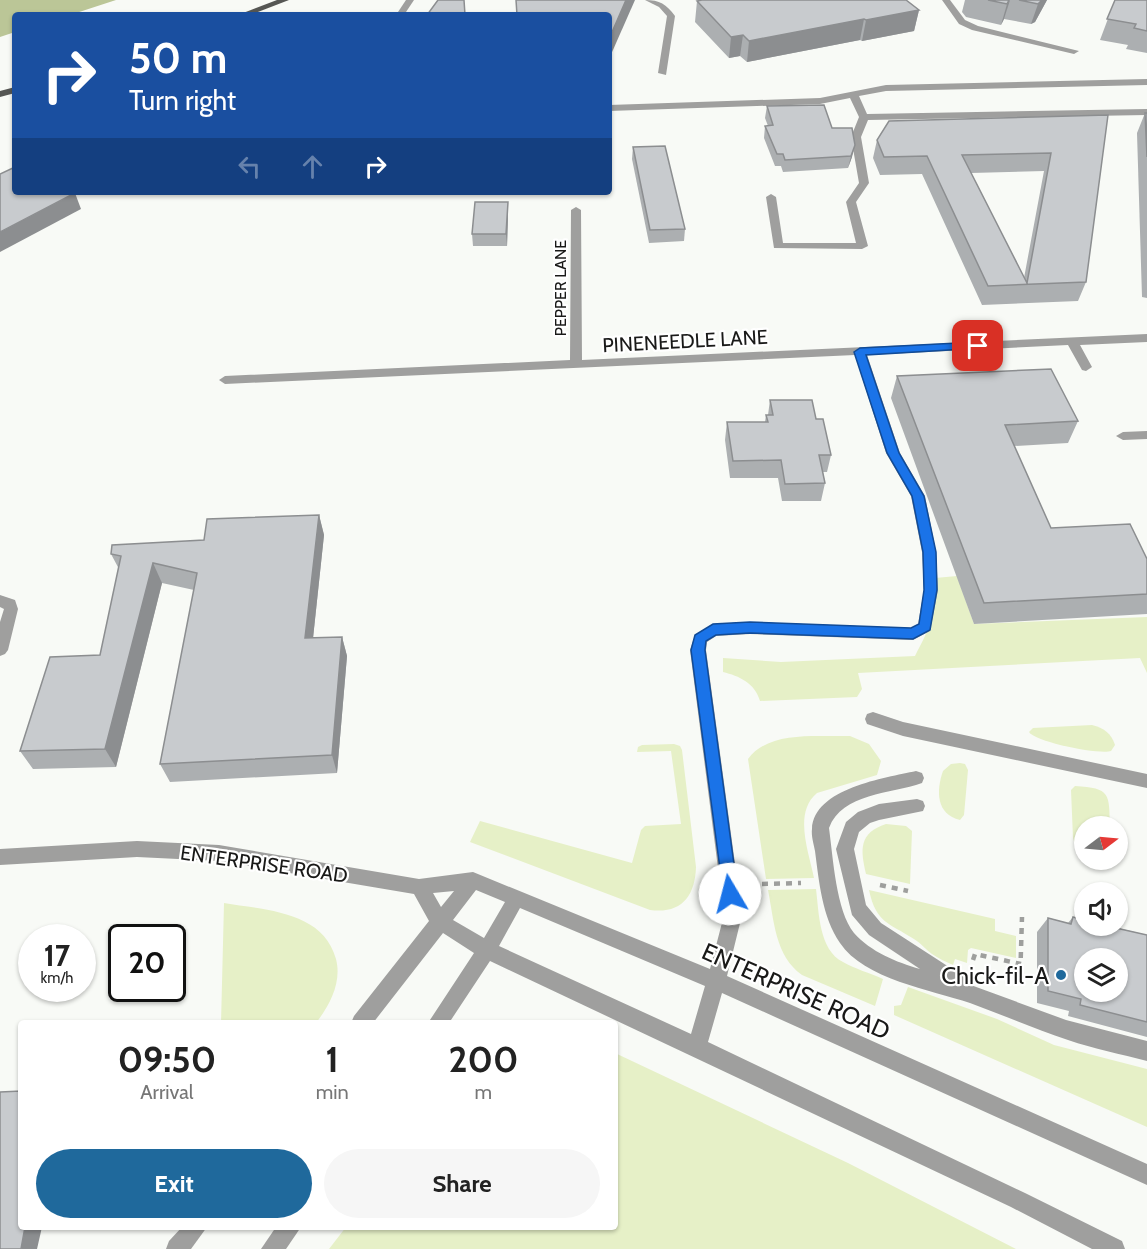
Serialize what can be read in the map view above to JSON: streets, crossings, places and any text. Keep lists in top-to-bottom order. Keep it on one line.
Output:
{"streets":{"street":["PEPPER LANE","PINENEEDLE LANE","ENTERPRISE ROAD"]},"crossings":[["PEPPER LANE","PINENEEDLE LANE"]],"places":["Chick-fil-A"],"north":"right","page":{"turn":["50 m","Turn right"],"speed":"17 km/h","limit":"20","eta":["09:50","Arrival","1","min","200","m"],"buttons":["Exit","Share"]}}
